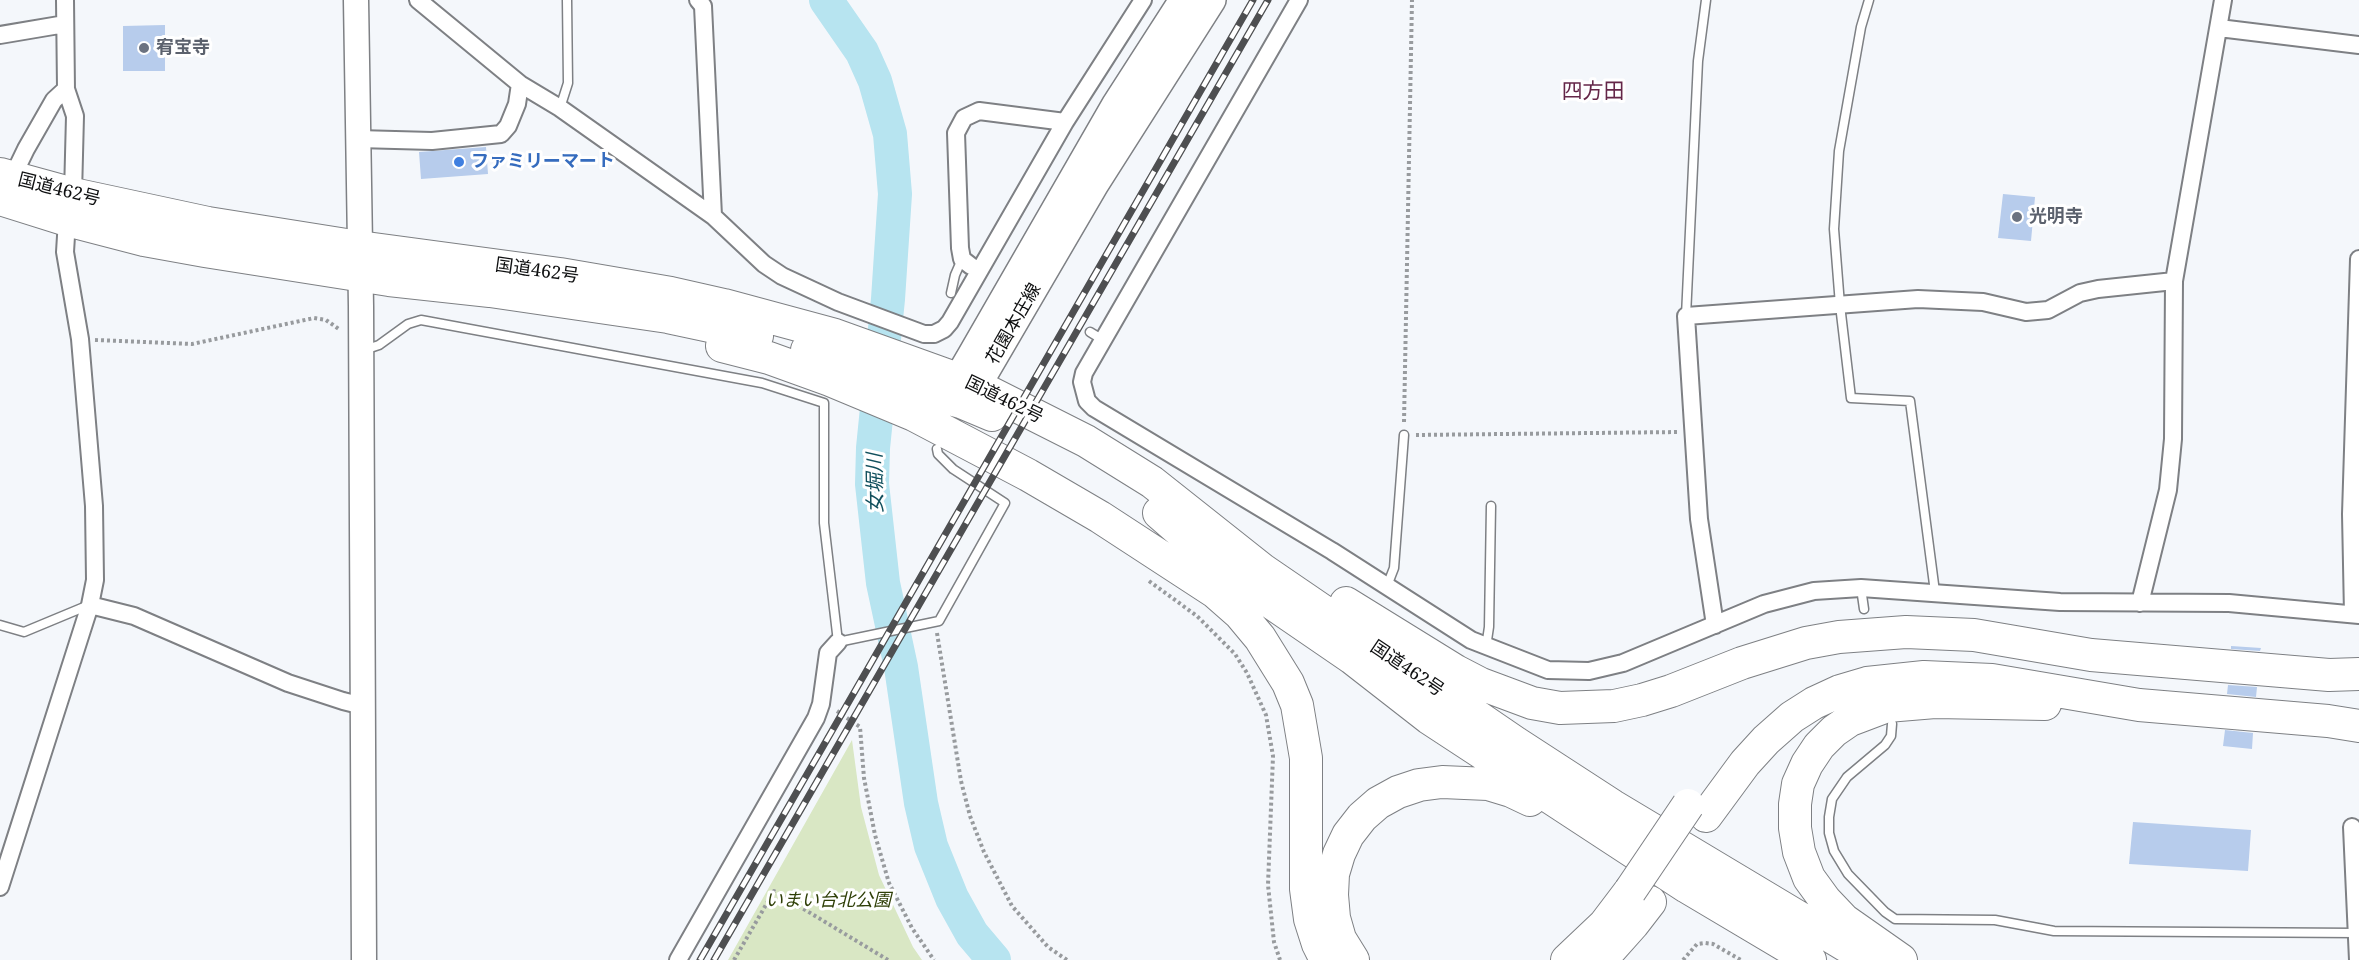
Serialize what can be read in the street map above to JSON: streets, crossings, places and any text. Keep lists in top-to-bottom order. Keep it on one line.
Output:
{"streets":{"highway":["国道462号"],"main road":["花園本庄線"]},"crossings":[["国道462号","花園本庄線"]],"districts":["四方田"],"water":["女堀川"],"parks":["いまい台北公園"],"places":["宥宝寺","ファミリーマート","光明寺"]}
